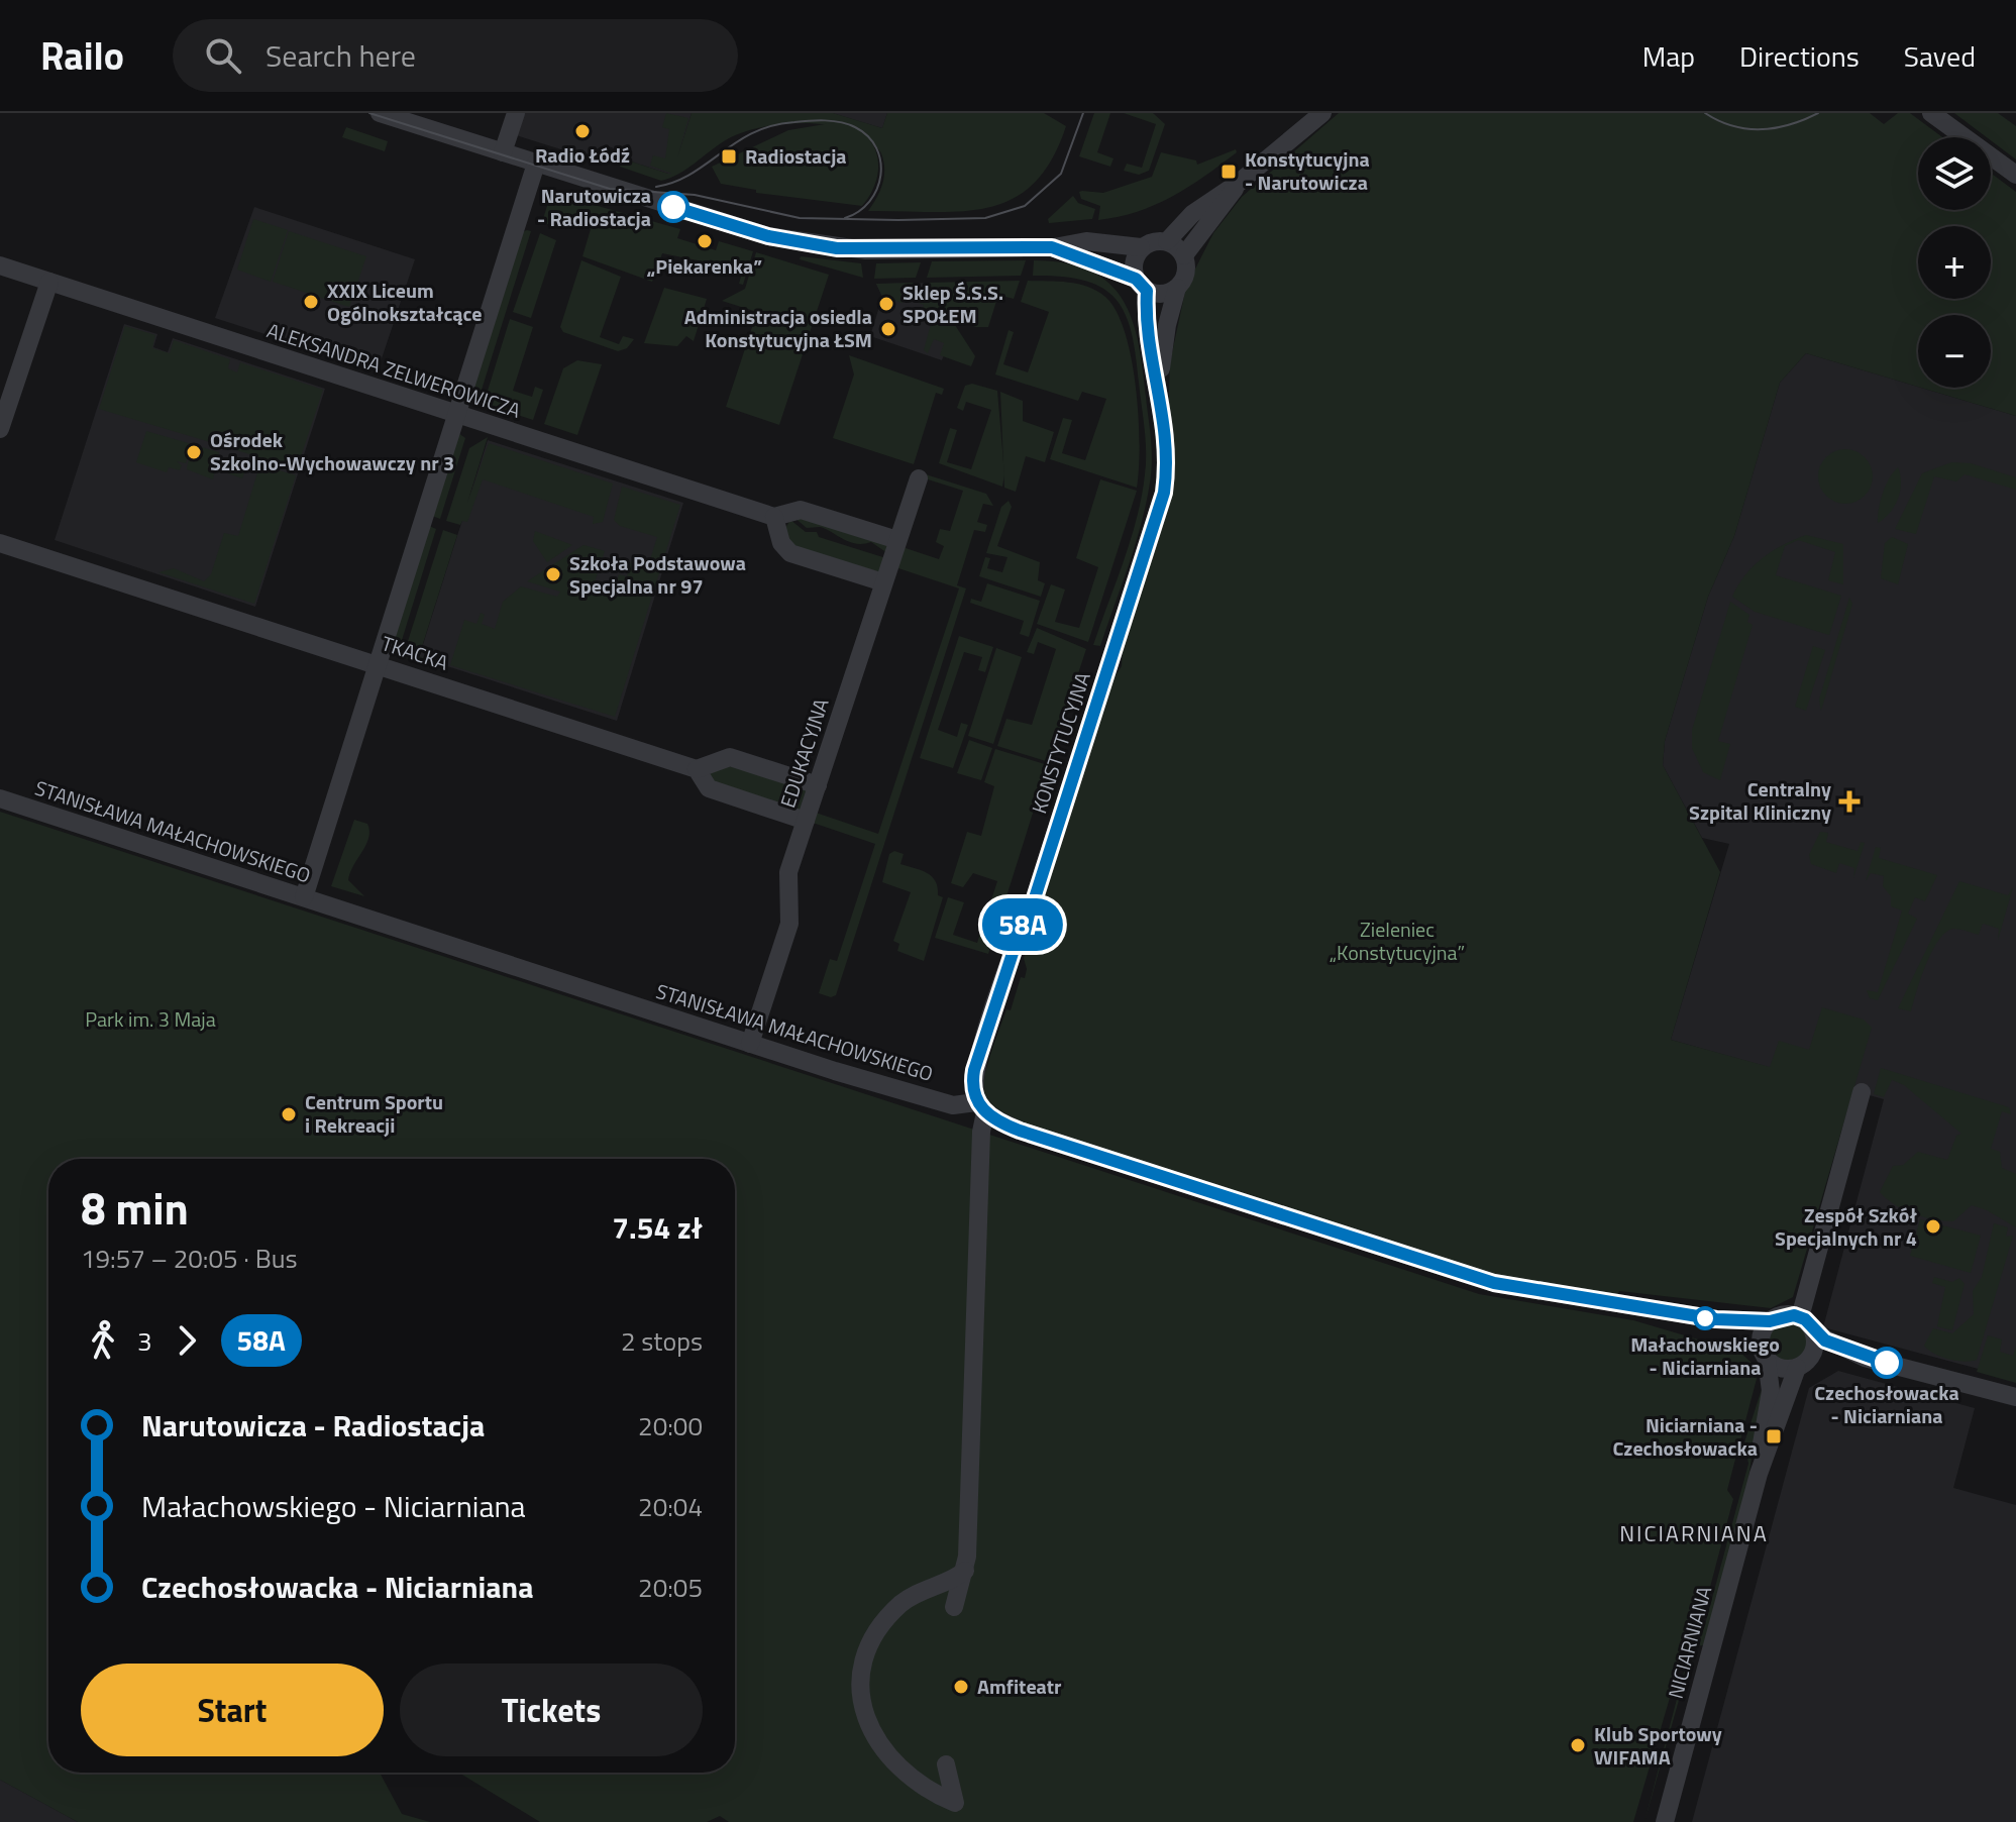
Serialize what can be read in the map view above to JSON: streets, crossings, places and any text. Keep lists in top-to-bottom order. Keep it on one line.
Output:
{"streets":{"street":["ALEKSANDRA ZELWEROWICZA","TKACKA","KONSTYTUCYJNA","EDUKACYJNA","STANISŁAWA MAŁACHOWSKIEGO","NICIARNIANA"]},"crossings":[["ALEKSANDRA ZELWEROWICZA","EDUKACYJNA"],["TKACKA","EDUKACYJNA"],["KONSTYTUCYJNA","STANISŁAWA MAŁACHOWSKIEGO"],["EDUKACYJNA","STANISŁAWA MAŁACHOWSKIEGO"],["STANISŁAWA MAŁACHOWSKIEGO","NICIARNIANA"]],"districts":["NICIARNIANA"],"parks":["Zieleniec „Konstytucyjna”","Park im. 3 Maja"],"places":{"other":["Radio Łódź","Narutowicza - Radiostacja","„Piekarenka”","XXIX Liceum Ogólnokształcące","Sklep Ś.S.S. SPOŁEM","Administracja osiedla Konstytucyjna ŁSM","Ośrodek Szkolno-Wychowawczy nr 3","Szkoła Podstawowa Specjalna nr 97","Centrum Sportu i Rekreacji","Zespół Szkół Specjalnych nr 4","Małachowskiego - Niciarniana","Czechosłowacka - Niciarniana","Amfiteatr","Klub Sportowy WIFAMA"],"transit":["Radiostacja","Konstytucyjna - Narutowicza","Niciarniana - Czechosłowacka"],"health":["Centralny Szpital Kliniczny"]},"lines":["bus line 58A"],"page":{"header":"Railo","search":"Search here","nav":["Map","Directions","Saved"],"on_map":"58A","map_buttons":["+","−"],"heading":["8 min","19:57 – 20:05 · Bus","7.54 zł"],"legs":["3","58A","2 stops"],"list":[{"name":"Narutowicza - Radiostacja","value":"20:00"},{"name":"Małachowskiego - Niciarniana","value":"20:04"},{"name":"Czechosłowacka - Niciarniana","value":"20:05"}],"buttons":["Start","Tickets"]}}
